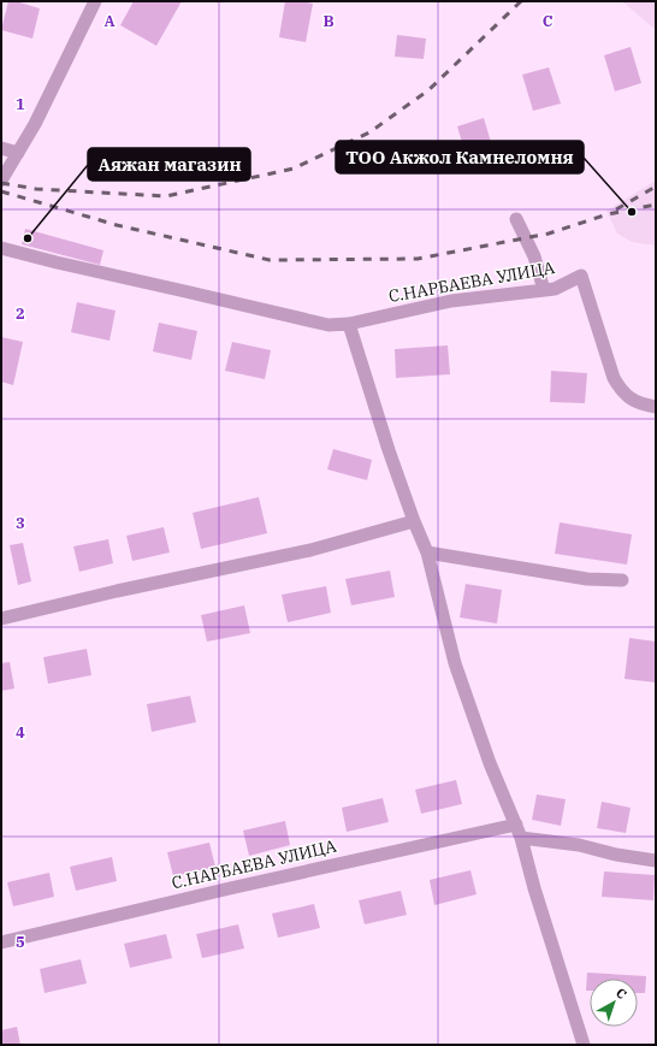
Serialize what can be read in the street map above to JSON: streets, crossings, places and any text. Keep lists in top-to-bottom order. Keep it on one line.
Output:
{"streets":{"street":["С.НАРБАЕВА УЛИЦА"]},"places":["ТОО Акжол Камнеломня","Аяжан магазин"],"north":"top right","grid":{"columns":["A","B","C"],"rows":["1","2","3","4","5"]}}
